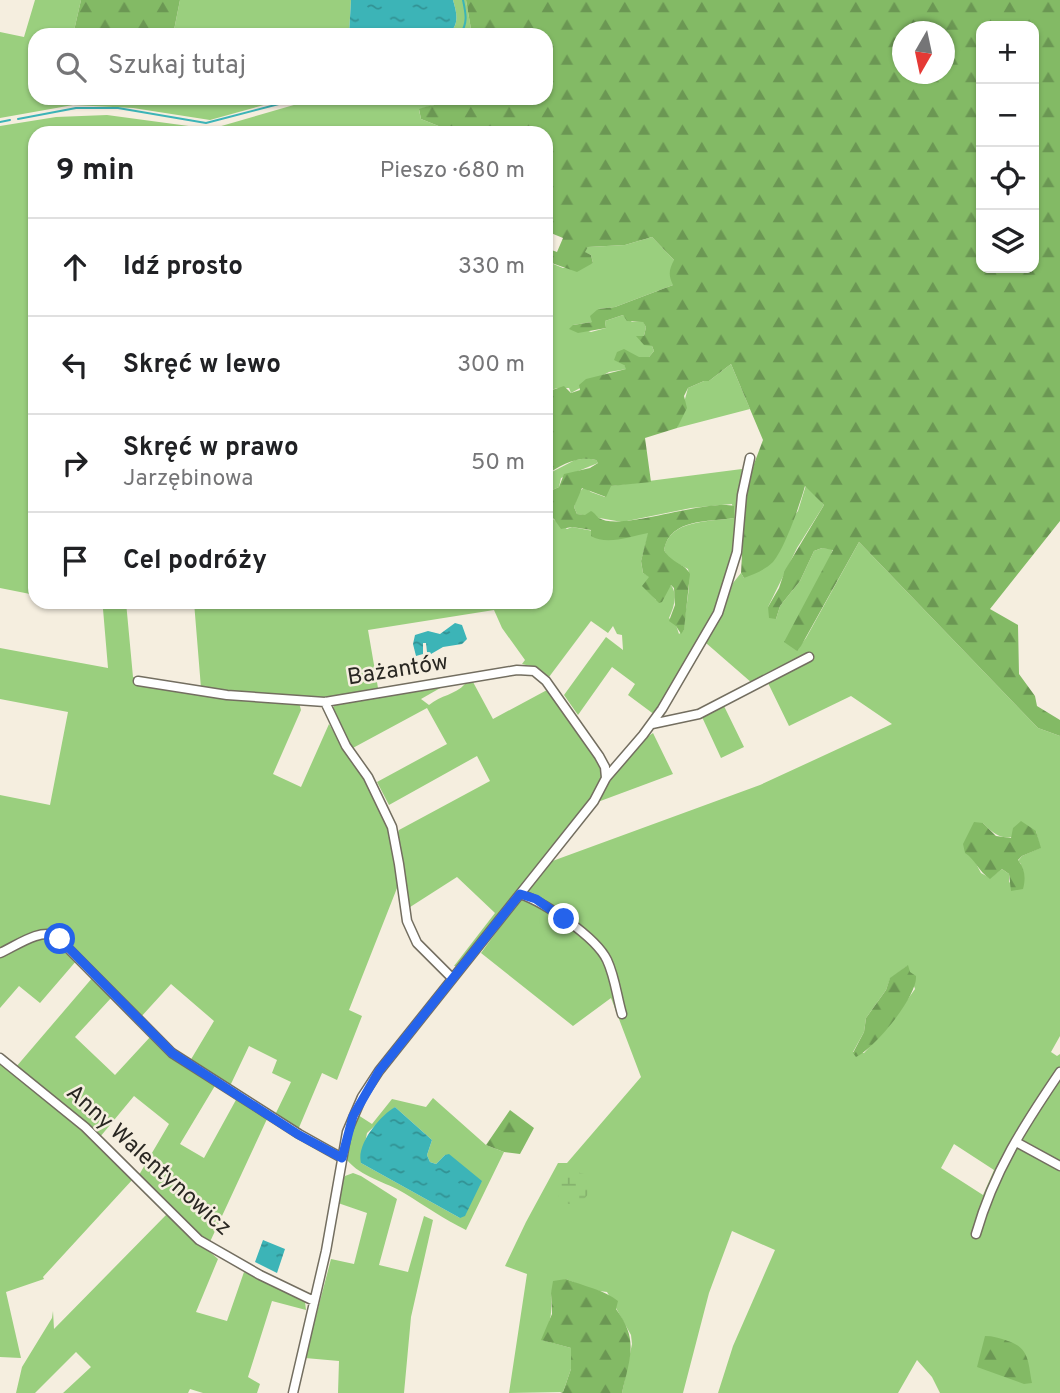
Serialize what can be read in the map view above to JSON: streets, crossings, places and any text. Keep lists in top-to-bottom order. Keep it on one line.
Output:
{"streets":{"street":["Bażantów","Anny Walentynowicz"]},"north":"bottom","page":{"map_buttons":["+","−"],"search":"Szukaj tutaj","heading":["9 min","Pieszo · 680 m"],"list":[["Idź prosto","330 m"],["Skręć w lewo","300 m"],["Skręć w prawo","Jarzębinowa","50 m"],"Cel podróży"]}}
